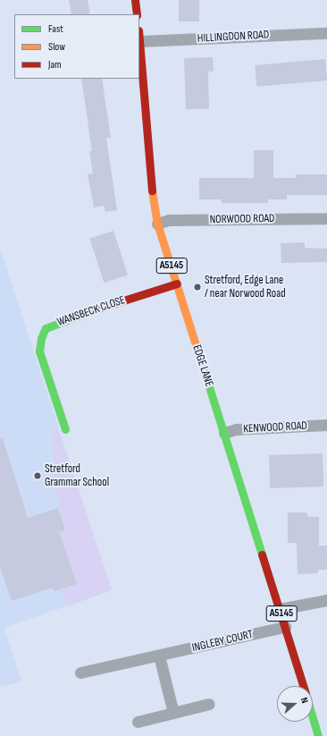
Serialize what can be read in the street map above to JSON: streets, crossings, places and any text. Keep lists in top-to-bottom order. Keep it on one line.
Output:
{"streets":{"main road":["A5145","WANSBECK CLOSE","EDGE LANE"],"street":["HILLINGDON ROAD","NORWOOD ROAD","KENWOOD ROAD","INGLEBY COURT"]},"crossings":[["HILLINGDON ROAD","EDGE LANE"],["NORWOOD ROAD","EDGE LANE"],["WANSBECK CLOSE","EDGE LANE"],["EDGE LANE","KENWOOD ROAD"],["EDGE LANE","INGLEBY COURT"]],"places":["Stretford, Edge Lane / near Norwood Road","Stretford Grammar School"],"legend":["Fast","Slow","Jam"],"north":"right"}
